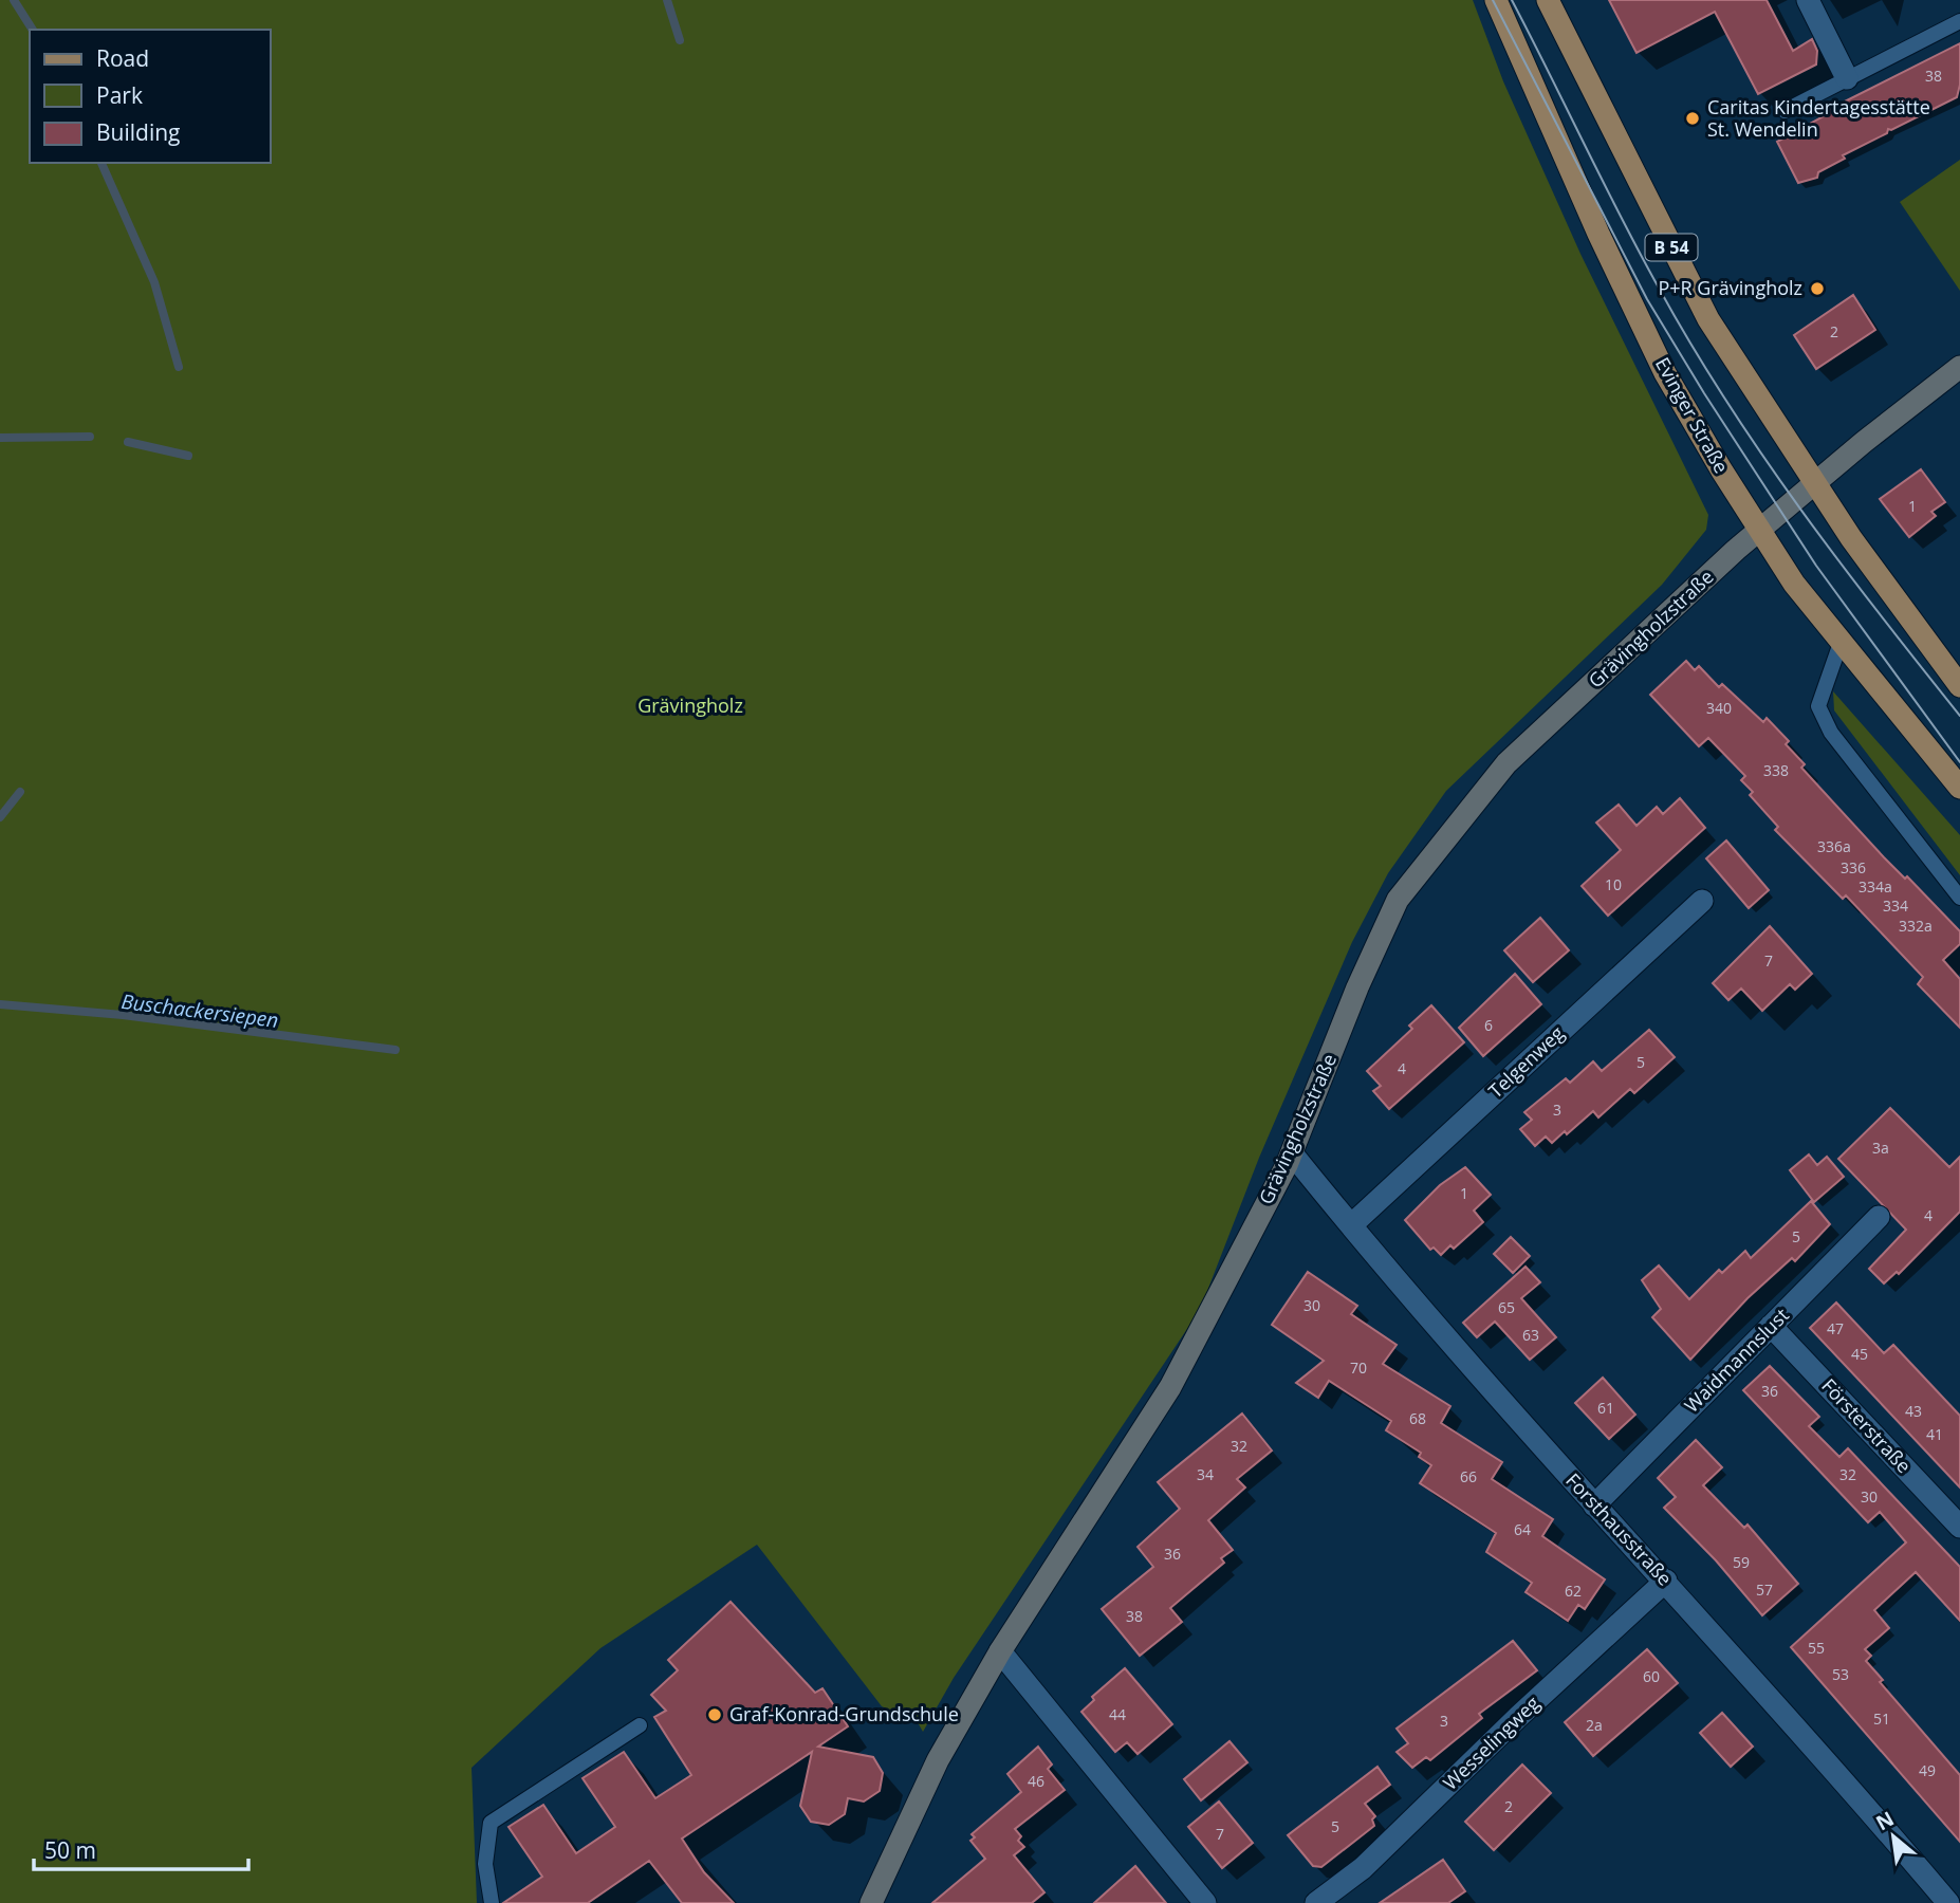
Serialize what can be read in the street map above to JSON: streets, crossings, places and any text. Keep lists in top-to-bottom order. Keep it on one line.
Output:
{"streets":{"main road":["B 54","Evinger Straße","Grävingholzstraße"],"street":["Telgenweg","Waidmannslust","Försterstraße","Forsthausstraße","Wesselingweg"]},"crossings":[["B 54","Grävingholzstraße"],["Evinger Straße","Grävingholzstraße"],["Grävingholzstraße","Forsthausstraße"],["Telgenweg","Forsthausstraße"],["Waidmannslust","Försterstraße"],["Waidmannslust","Forsthausstraße"],["Forsthausstraße","Wesselingweg"]],"water":["Buschackersiepen"],"parks":["Grävingholz"],"places":["Caritas Kindertagesstätte St. Wendelin","P+R Grävingholz","Graf-Konrad-Grundschule"],"house_numbers":["38","2","1","340","338","336a","336","10","334a","334","332a","7","6","5","4","3","3a","1","4","5","30","65","47","63","45","70","36","61","43","68","41","32","34","32","66","30","64","36","59","57","62","38","55","53","60","44","51","3","2a","49","46","2","5","7"],"legend":["Road","Park","Building"],"scale_bar":"50 m","north":"top left"}
